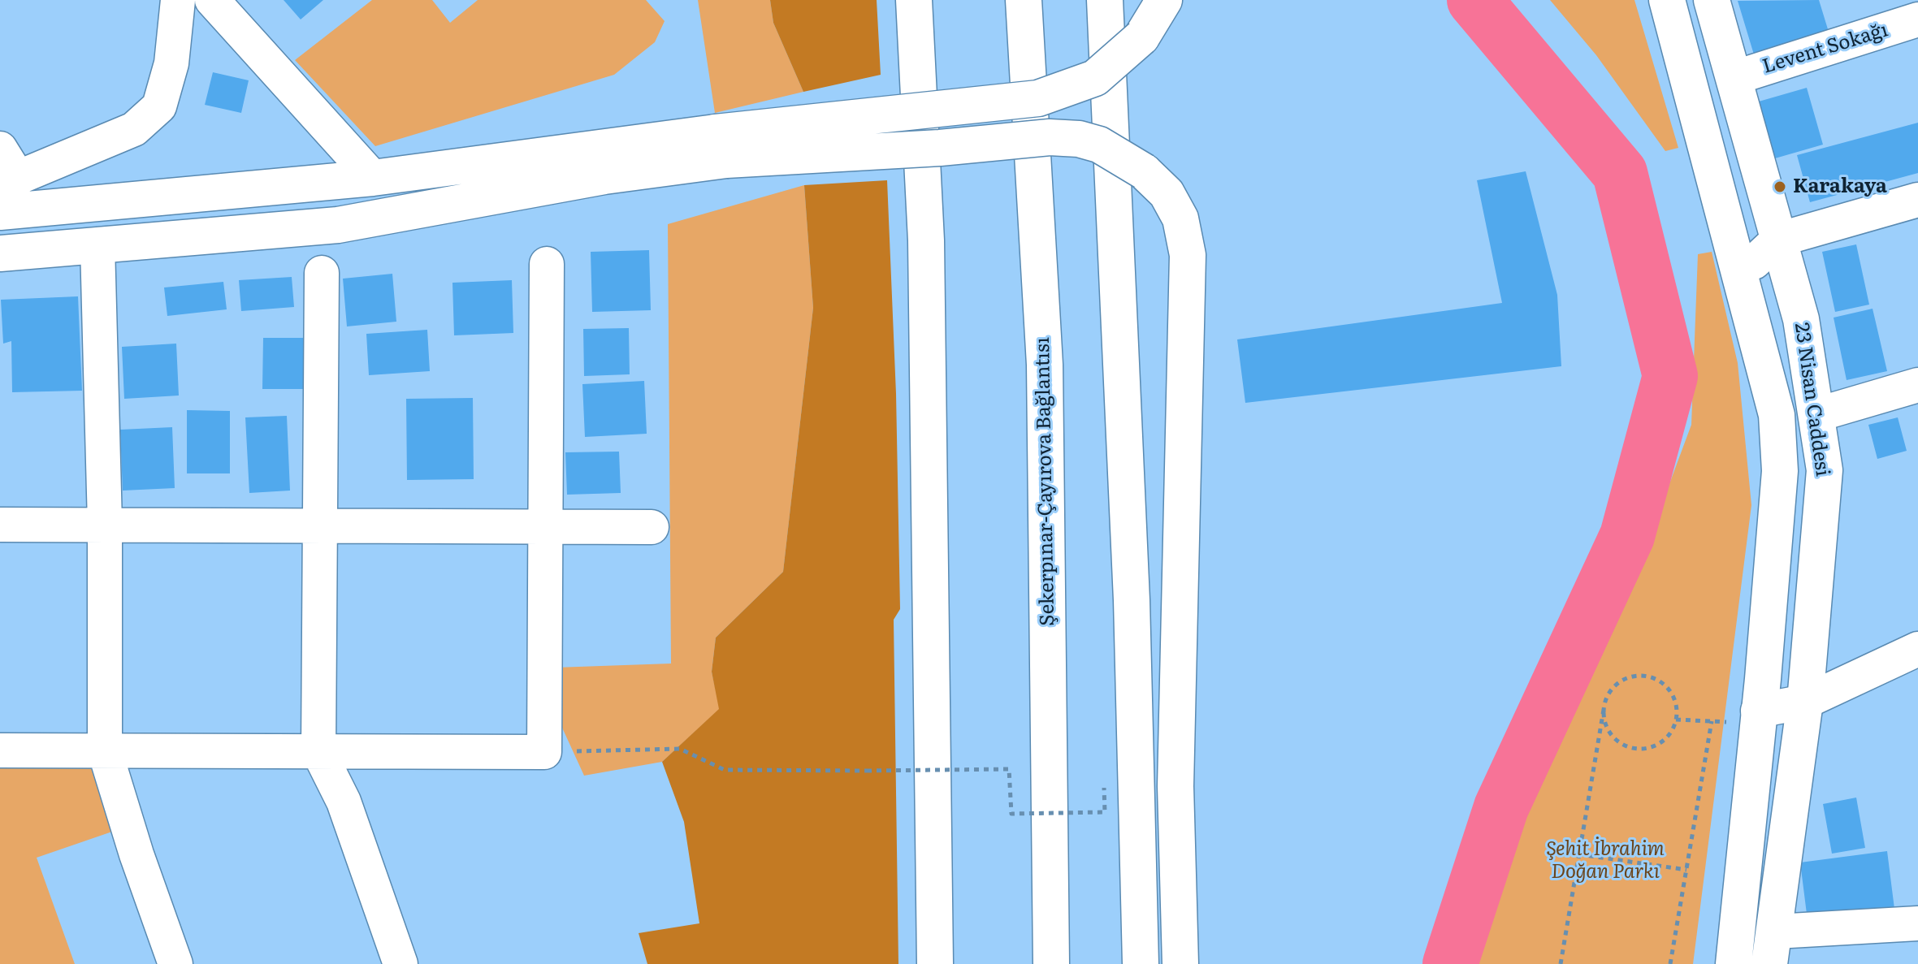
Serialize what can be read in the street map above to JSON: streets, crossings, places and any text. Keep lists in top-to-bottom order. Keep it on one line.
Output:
{"streets":{"main road":["23 Nisan Caddesi","Şekerpınar-Çayırova Bağlantısı"],"street":["Levent Sokağı"]},"crossings":[["Levent Sokağı","23 Nisan Caddesi"]],"parks":["Şehit İbrahim Doğan Parkı"],"places":["Karakaya"]}
